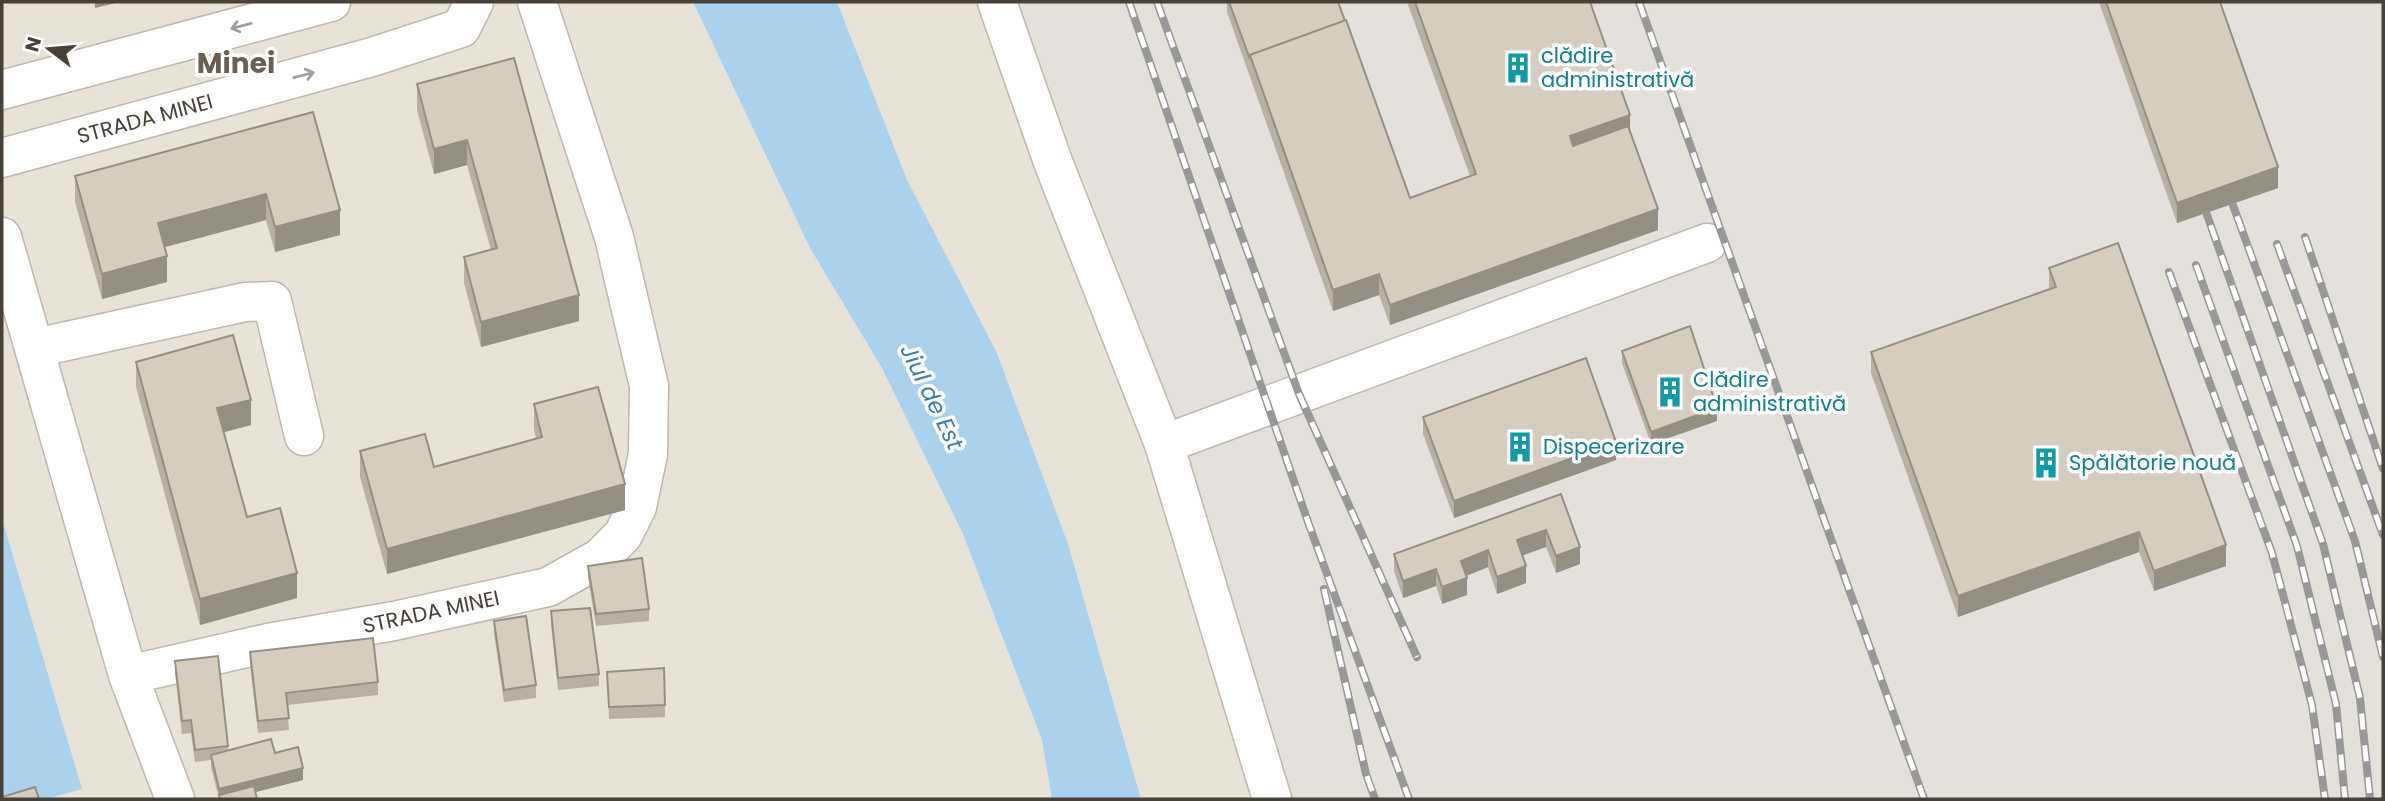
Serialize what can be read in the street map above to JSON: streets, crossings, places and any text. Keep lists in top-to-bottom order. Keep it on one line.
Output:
{"streets":{"street":["STRADA MINEI"]},"districts":["Minei"],"water":["Jiul de Est"],"places":{"building":["clădire administrativă","Clădire administrativă","Dispecerizare","Spălătorie nouă"]},"north":"left"}
